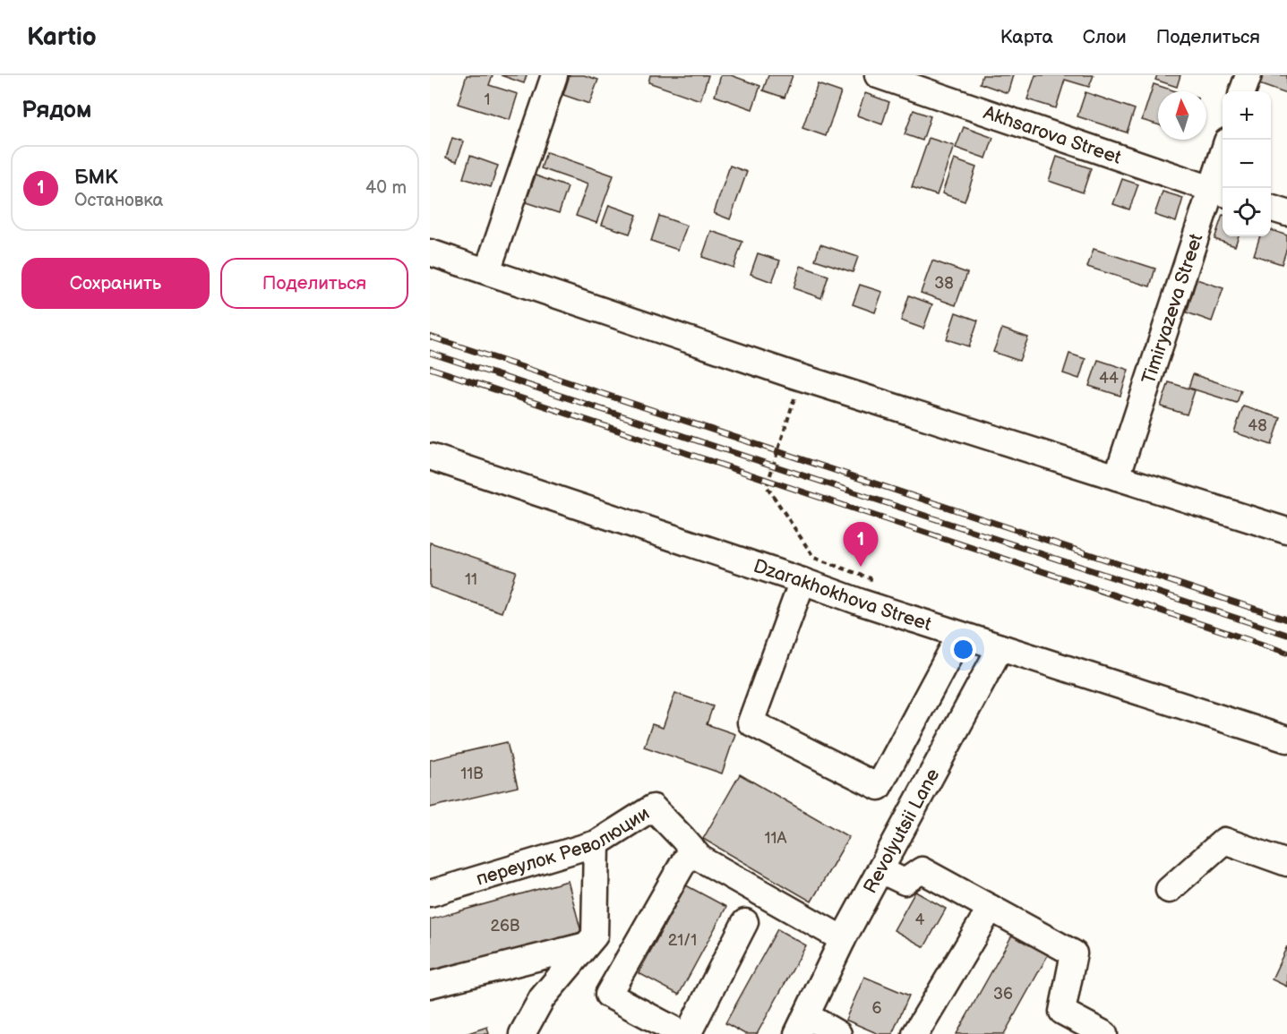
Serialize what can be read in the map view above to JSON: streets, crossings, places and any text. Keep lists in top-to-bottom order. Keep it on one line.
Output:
{"streets":{"street":["Akhsarova Street","Timiryazeva Street","Dzarakhokhova Street","Revolyutsii Lane","переулок Революции"]},"crossings":[["Akhsarova Street","Timiryazeva Street"],["Dzarakhokhova Street","Revolyutsii Lane"],["Revolyutsii Lane","переулок Революции"]],"house_numbers":["1","38","44","48","11","11В","11А","4","26В","21/1","36","6"],"north":"top","page":{"header":"Kartio","nav":["Карта","Слои","Поделиться"],"heading":"Рядом","map_buttons":["+","−"],"list":[{"mark":"1","name":"БМК","note":"Остановка","value":"40 m"}],"buttons":["Сохранить","Поделиться"],"pins":"1"}}
